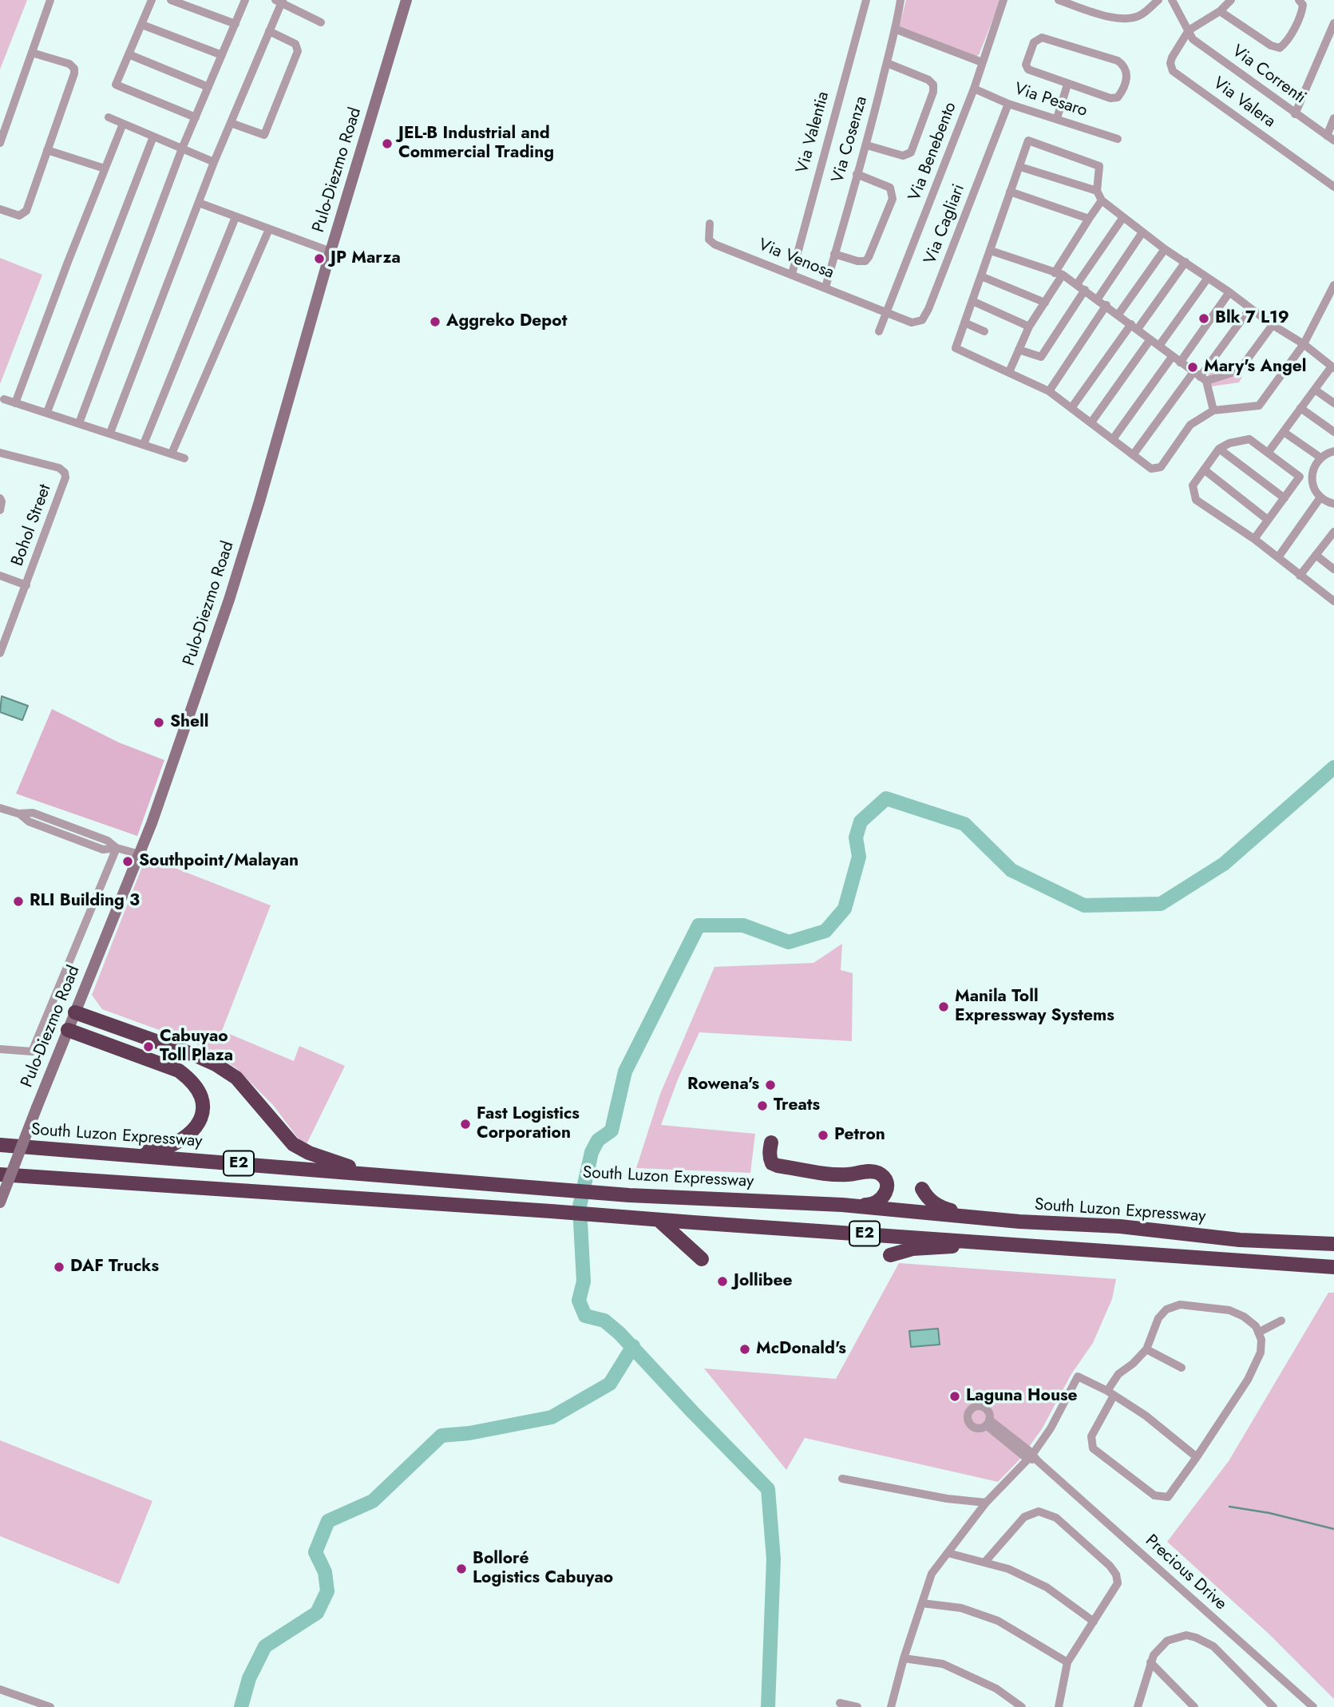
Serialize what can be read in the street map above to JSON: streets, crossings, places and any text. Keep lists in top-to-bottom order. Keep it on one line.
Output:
{"streets":{"highway":["South Luzon Expressway","E2"],"main road":["Pulo-Diezmo Road"],"street":["Via Correnti","Via Pesaro","Via Valera","Via Valentia","Via Cosenza","Via Benebento","Via Cagliari","Via Venosa","Bohol Street","Precious Drive"]},"crossings":[["Via Correnti","Via Valera"],["Via Pesaro","Via Benebento"],["Via Pesaro","Via Cagliari"],["Via Valentia","Via Venosa"],["Via Cosenza","Via Venosa"],["Via Benebento","Via Cagliari"],["Via Benebento","Via Venosa"],["Via Cagliari","Via Venosa"]],"places":["JEL-B Industrial and Commercial Trading","JP Marza","Blk 7 L19","Aggreko Depot","Mary's Angel","Shell","Southpoint/Malayan","RLI Building 3","Manila Toll Expressway Systems","Cabuyao Toll Plaza","Rowena's","Treats","Fast Logistics Corporation","Petron","DAF Trucks","Jollibee","McDonald's","Laguna House","Bolloré Logistics Cabuyao"]}
